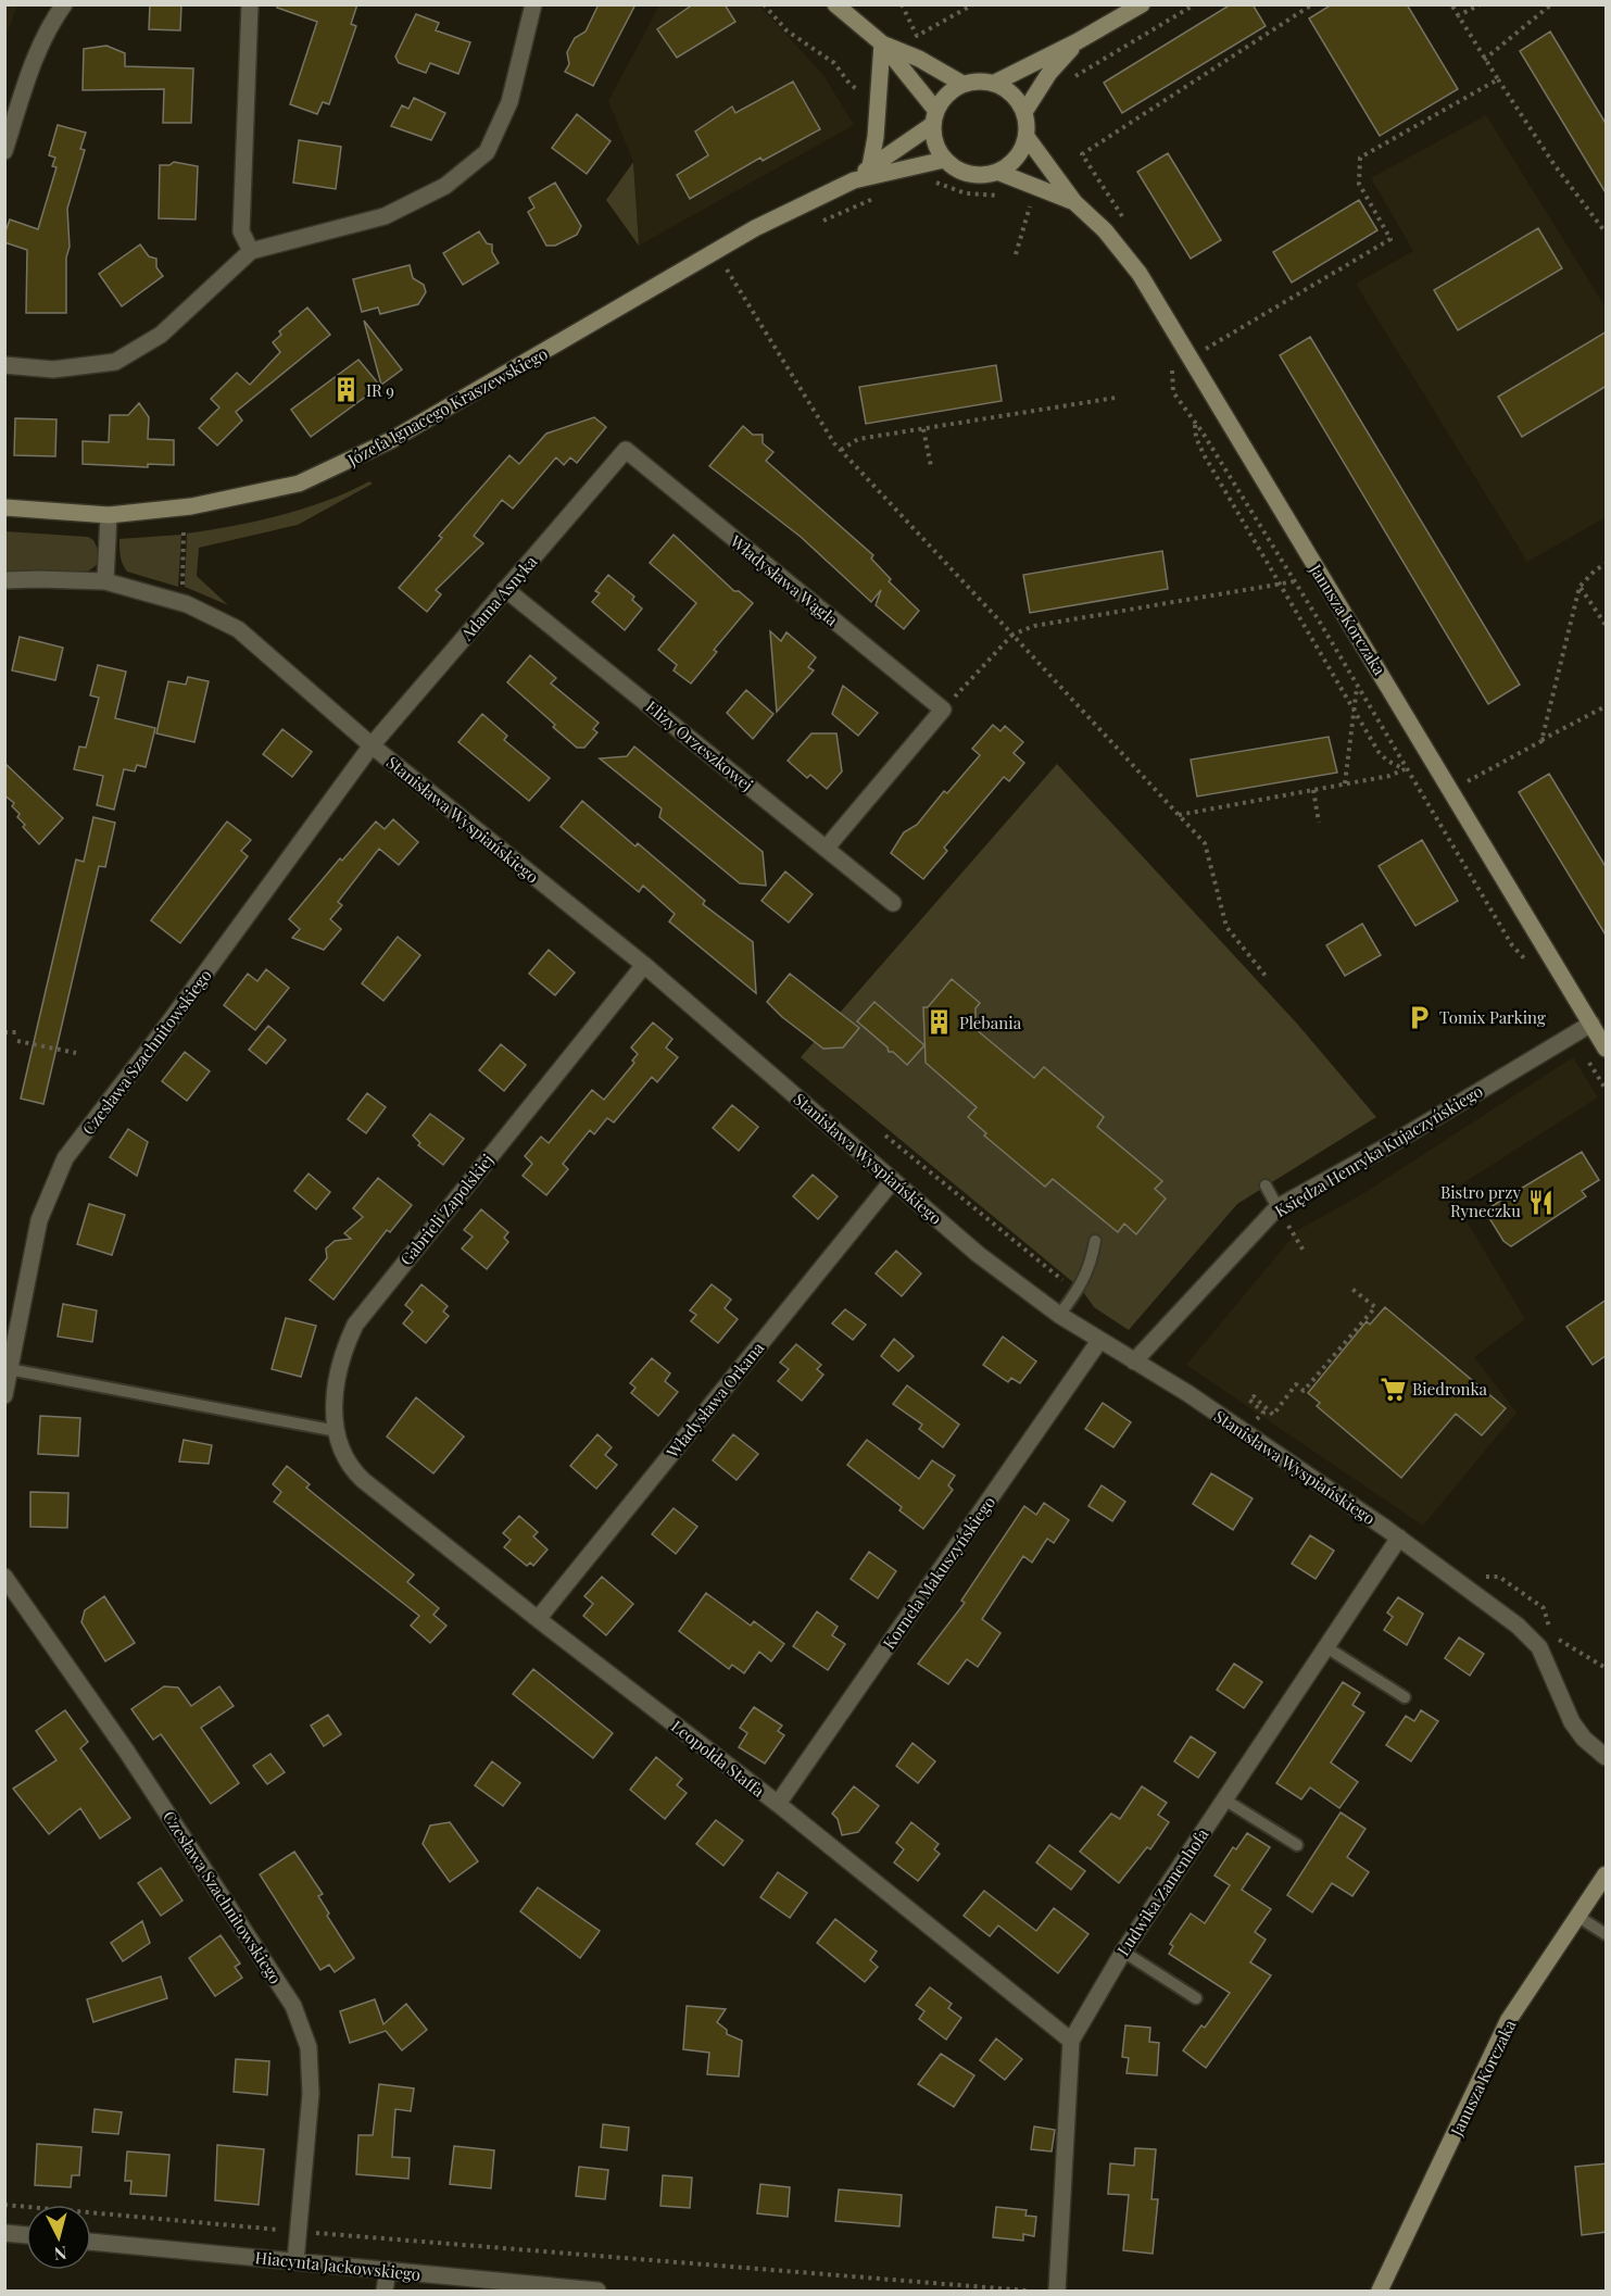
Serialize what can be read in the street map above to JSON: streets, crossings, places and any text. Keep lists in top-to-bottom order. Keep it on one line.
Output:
{"streets":{"street":["Józefa Ignacego Kraszewskiego","Władysława Wągla","Adama Asnyka","Janusza Korczaka","Elizy Orzeszkowej","Stanisława Wyspiańskiego","Czesława Szachnitowskiego","Księdza Henryka Kujaczyńskiego","Gabrieli Zapolskiej","Władysława Orkana","Kornela Makuszyńskiego","Leopolda Staffa","Ludwika Zamenhofa","Hiacynta Jackowskiego"]},"crossings":[["Józefa Ignacego Kraszewskiego","Janusza Korczaka"],["Władysława Wągla","Adama Asnyka"],["Adama Asnyka","Elizy Orzeszkowej"],["Adama Asnyka","Stanisława Wyspiańskiego"],["Adama Asnyka","Czesława Szachnitowskiego"],["Janusza Korczaka","Księdza Henryka Kujaczyńskiego"],["Stanisława Wyspiańskiego","Czesława Szachnitowskiego"],["Stanisława Wyspiańskiego","Księdza Henryka Kujaczyńskiego"],["Stanisława Wyspiańskiego","Gabrieli Zapolskiej"],["Stanisława Wyspiańskiego","Władysława Orkana"],["Stanisława Wyspiańskiego","Kornela Makuszyńskiego"],["Stanisława Wyspiańskiego","Ludwika Zamenhofa"],["Czesława Szachnitowskiego","Hiacynta Jackowskiego"],["Gabrieli Zapolskiej","Leopolda Staffa"],["Władysława Orkana","Leopolda Staffa"],["Kornela Makuszyńskiego","Leopolda Staffa"],["Leopolda Staffa","Ludwika Zamenhofa"]],"places":{"building":["IR 9","Plebania"],"parking":["Tomix Parking"],"restaurant":["Bistro przy Ryneczku"],"supermarket":["Biedronka"]},"north":"bottom"}
